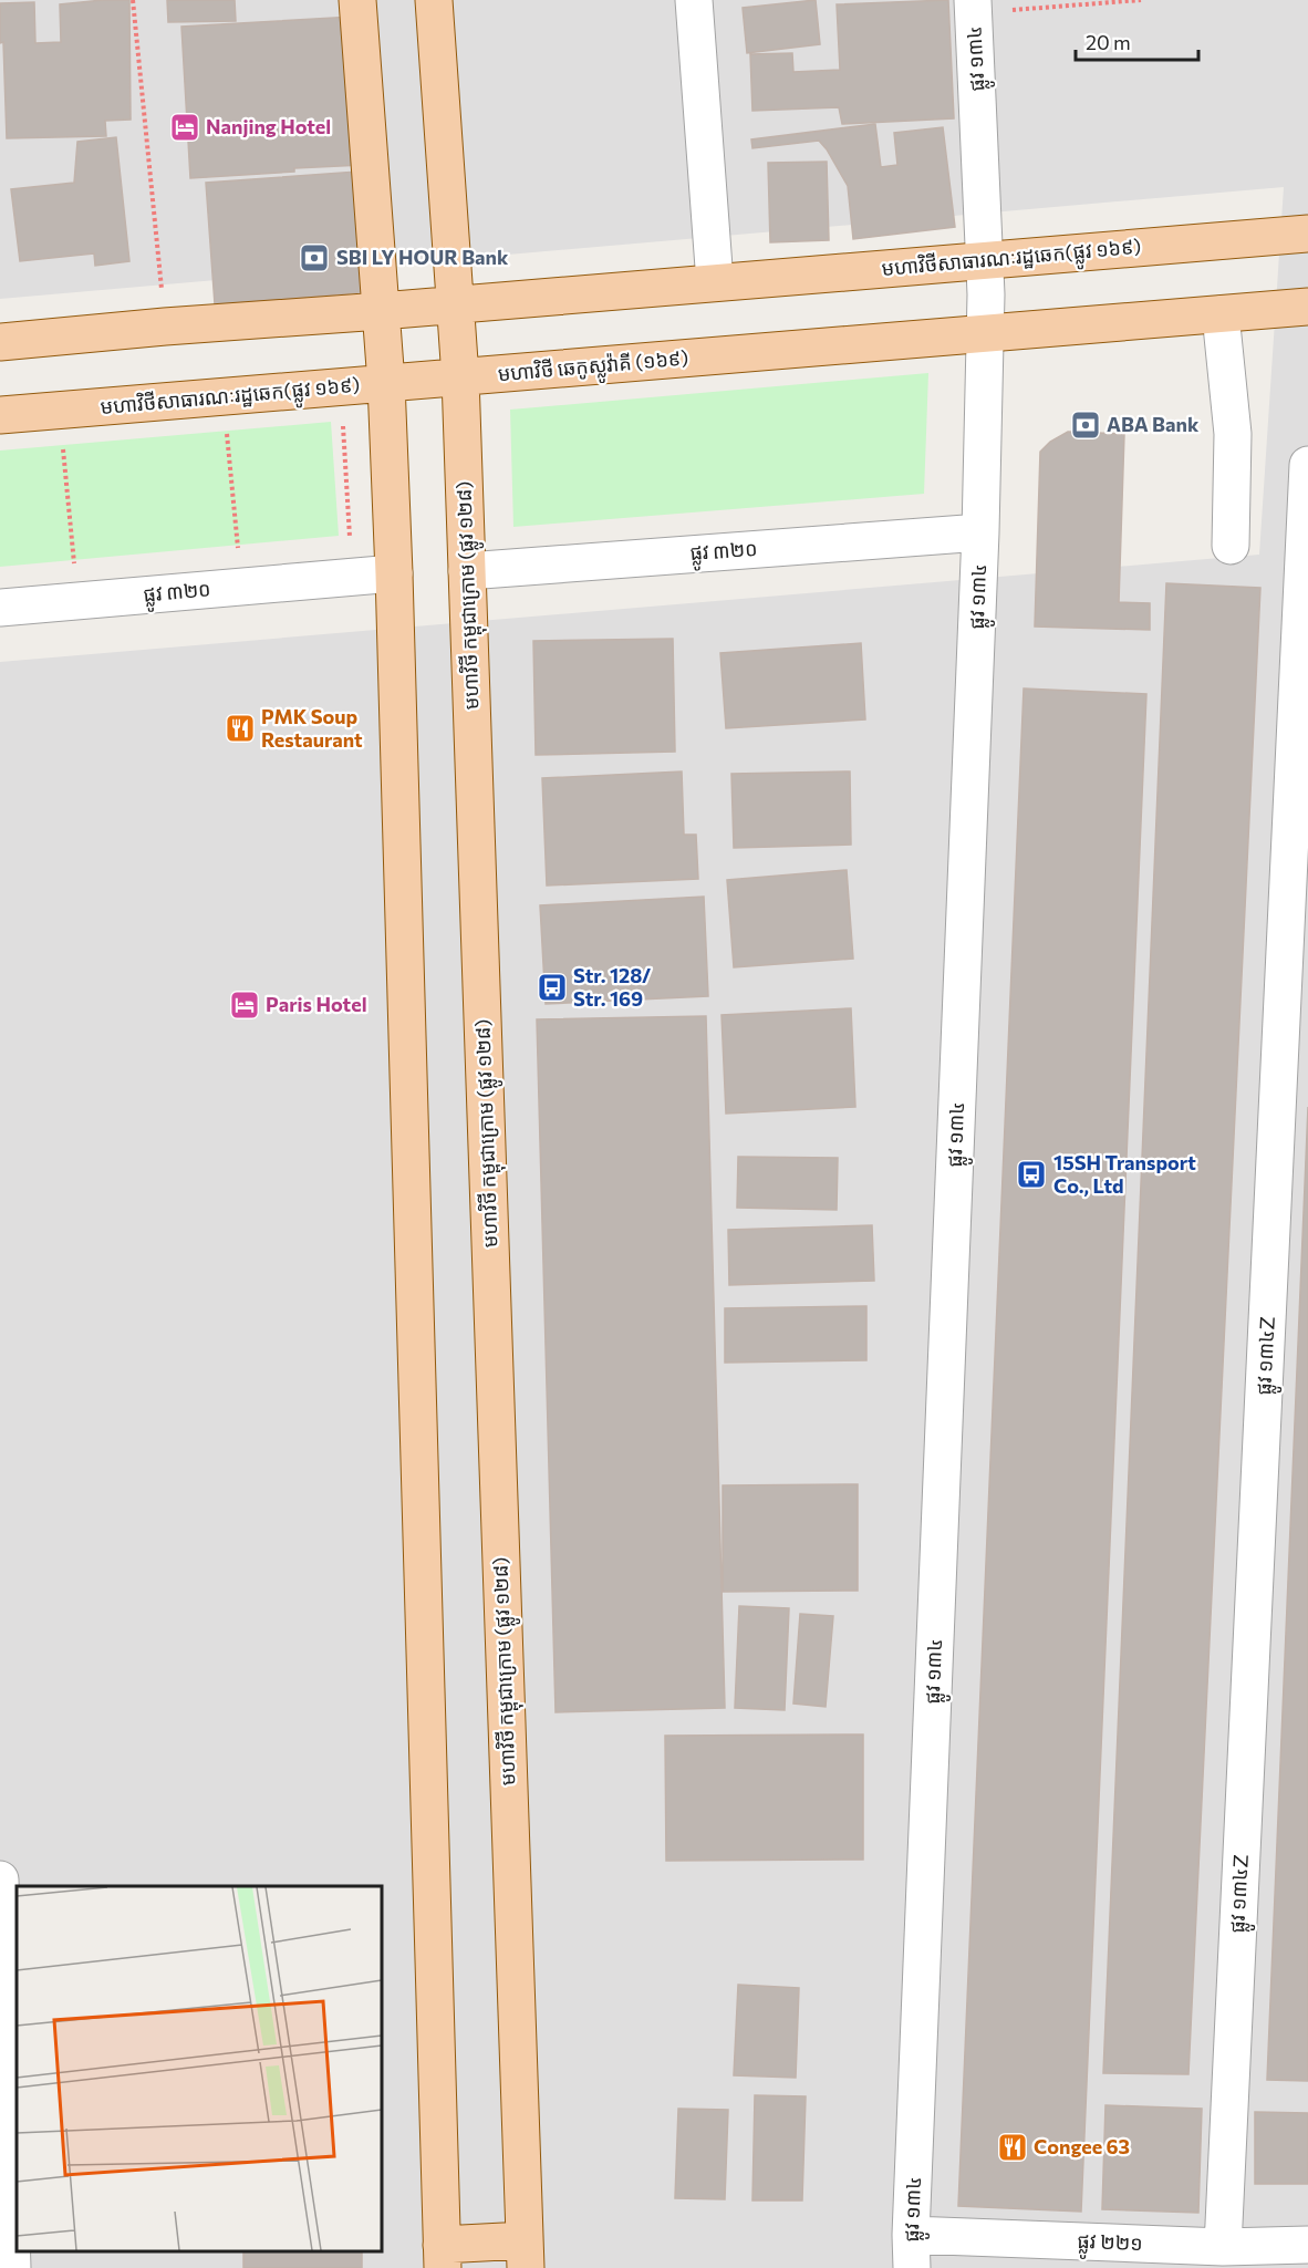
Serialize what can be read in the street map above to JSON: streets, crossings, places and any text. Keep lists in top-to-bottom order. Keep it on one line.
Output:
{"streets":{"main road":["មហាវិថីសាធារណៈរដ្ឋឆេក(ផ្លូវ ១៦៩)","មហាវិថី ឆេកូស្លូវ៉ាគី (១៦៩)","មហាវិថី កម្ពុជាក្រោម (ផ្លូវ ១២៨)"],"street":["ផ្លូវ ១៣៤","ផ្លូវ ៣២០","ផ្លូវ ១៣៤Z","ផ្លូវ ២២១"]},"crossings":[["ផ្លូវ ១៣៤","មហាវិថីសាធារណៈរដ្ឋឆេក(ផ្លូវ ១៦៩)"],["ផ្លូវ ១៣៤","មហាវិថី ឆេកូស្លូវ៉ាគី (១៦៩)"],["ផ្លូវ ១៣៤","ផ្លូវ ៣២០"],["ផ្លូវ ១៣៤","ផ្លូវ ២២១"],["មហាវិថីសាធារណៈរដ្ឋឆេក(ផ្លូវ ១៦៩)","មហាវិថី ឆេកូស្លូវ៉ាគី (១៦៩)"],["មហាវិថីសាធារណៈរដ្ឋឆេក(ផ្លូវ ១៦៩)","មហាវិថី កម្ពុជាក្រោម (ផ្លូវ ១២៨)"],["មហាវិថី ឆេកូស្លូវ៉ាគី (១៦៩)","មហាវិថី កម្ពុជាក្រោម (ផ្លូវ ១២៨)"],["ផ្លូវ ៣២០","មហាវិថី កម្ពុជាក្រោម (ផ្លូវ ១២៨)"],["ផ្លូវ ១៣៤Z","ផ្លូវ ២២១"]],"places":{"hotel":["Nanjing Hotel","Paris Hotel"],"bank":["SBI LY HOUR Bank","ABA Bank"],"restaurant":["PMK Soup Restaurant","Congee 63"],"bus stop":["Str. 128/ Str. 169","15SH Transport Co., Ltd"]},"scale_bar":"20 m"}
